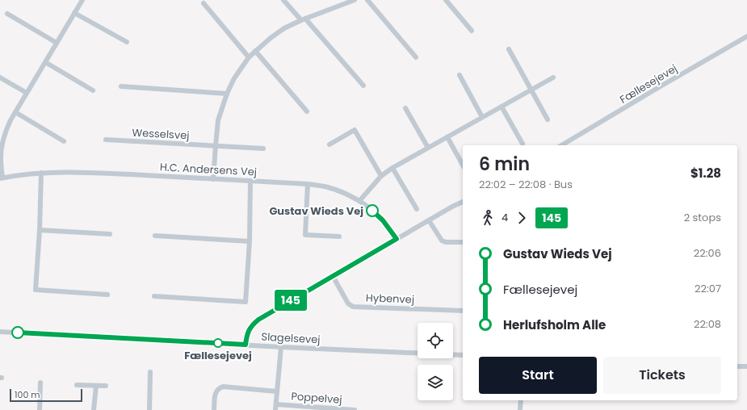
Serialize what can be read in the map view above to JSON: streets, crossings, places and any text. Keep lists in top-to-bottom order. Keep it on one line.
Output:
{"streets":{"street":["Fællesejevej","Wesselsvej","H.C. Andersens Vej","Hybenvej","Slagelsevej","Poppelvej"]},"places":["Gustav Wieds Vej","Fællesejevej"],"lines":["bus line 145"],"scale_bar":"100 m","page":{"on_map":"145","heading":["6 min","22:02 – 22:08 · Bus","$1.28"],"legs":["4","145","2 stops"],"list":[{"name":"Gustav Wieds Vej","value":"22:06"},{"name":"Fællesejevej","value":"22:07"},{"name":"Herlufsholm Alle","value":"22:08"}],"buttons":["Start","Tickets"],"scale":"100 m"}}
